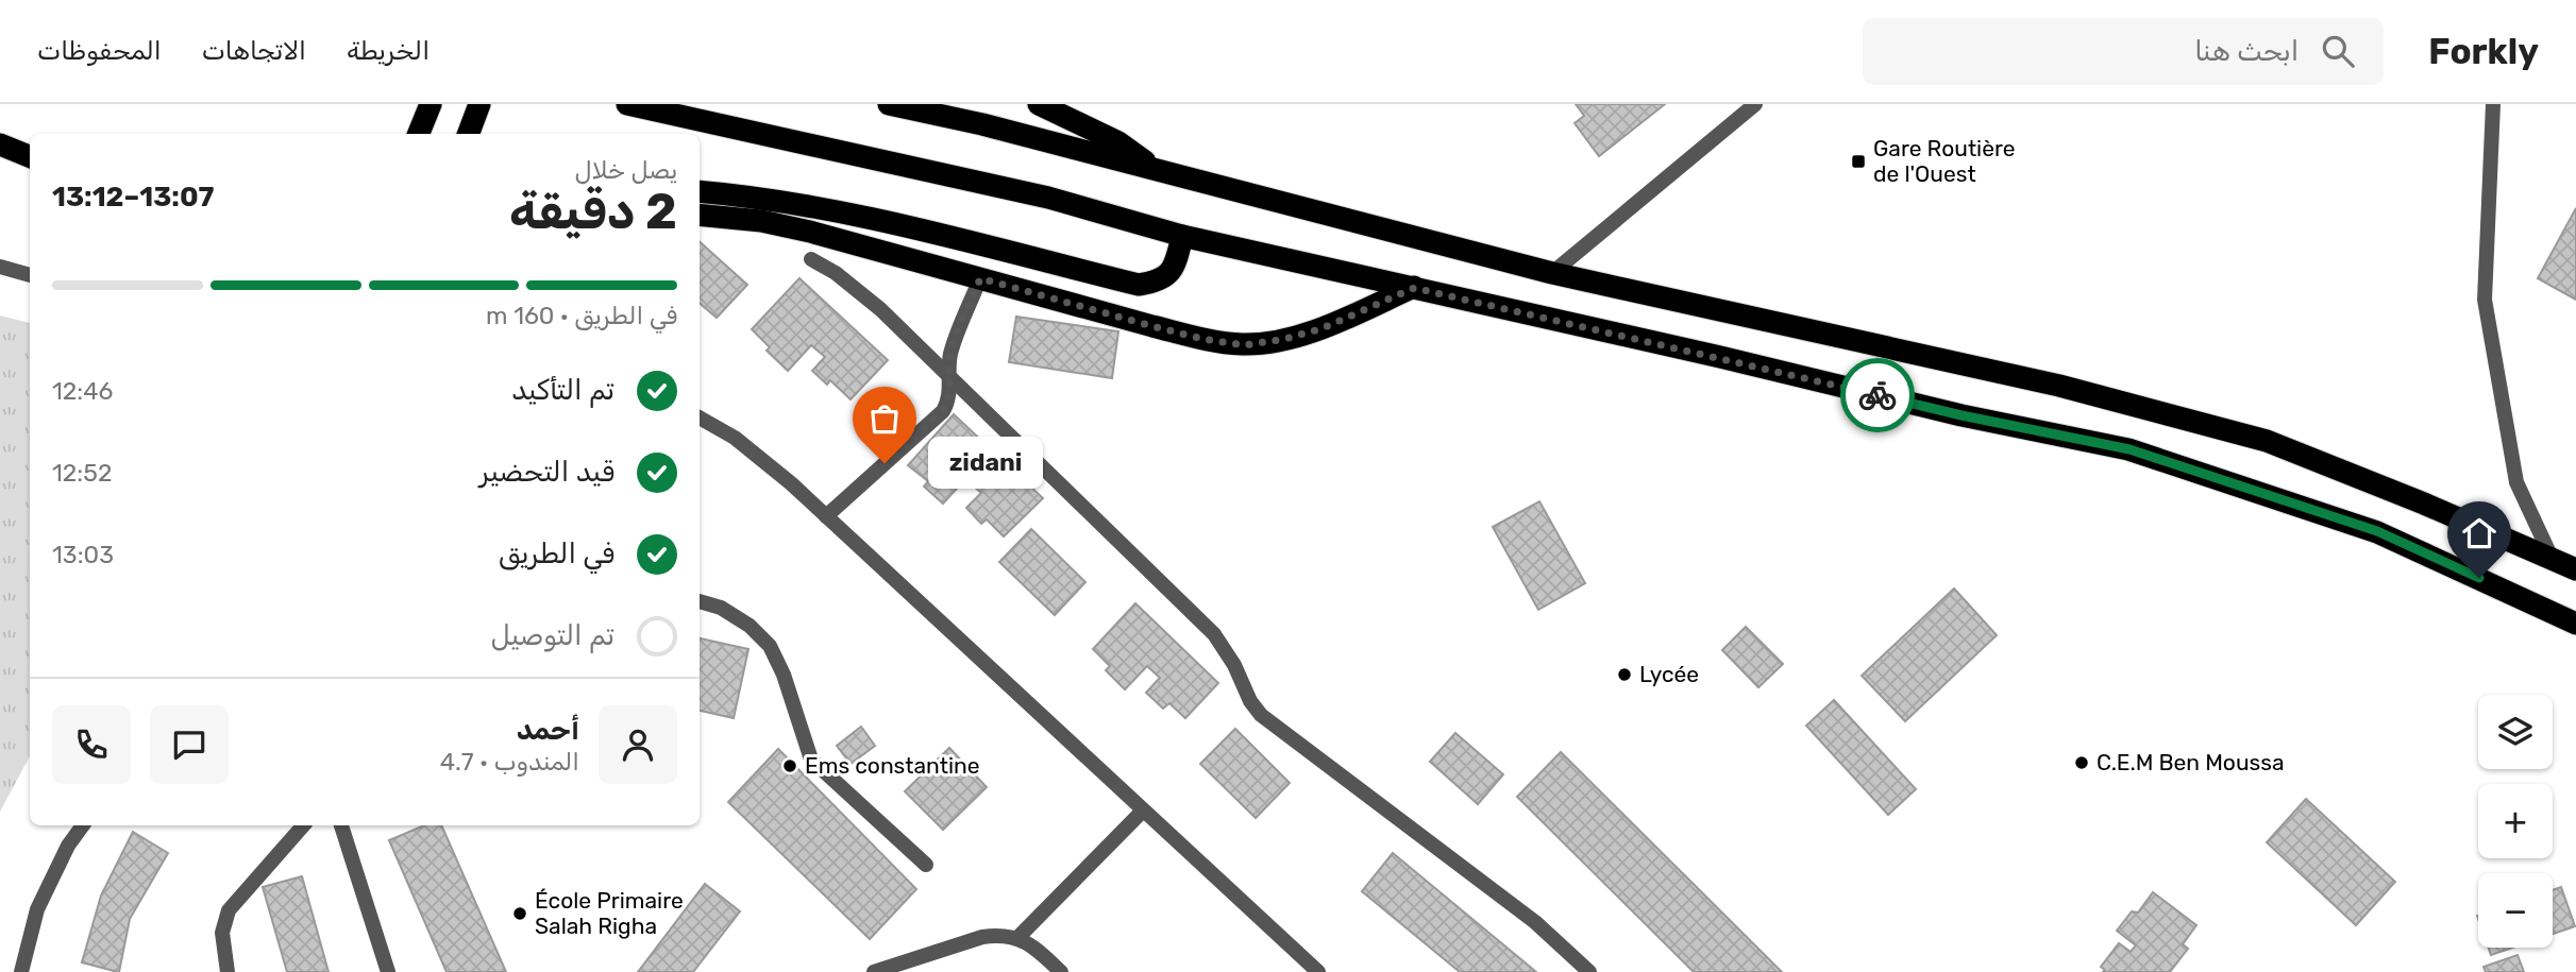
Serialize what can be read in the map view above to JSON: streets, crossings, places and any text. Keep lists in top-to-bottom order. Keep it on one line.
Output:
{"places":{"transit":["Gare Routière de l'Ouest"],"other":["zidani","Lycée","C.E.M Ben Moussa","Ems constantine","École Primaire Salah Righa"]},"page":{"header":"Forkly","search":"ابحث هنا","nav":["الخريطة","الاتجاهات","المحفوظات"],"heading":["2 دقيقة","يصل خلال","13:07–13:12"],"panel":["أحمد","المندوب · 4.7"],"bar":"في الطريق · 160 m","list":[["تم التأكيد","12:46"],["قيد التحضير","12:52"],["في الطريق","13:03"],"تم التوصيل"],"bubble":"zidani","map_buttons":["+","−"]}}
